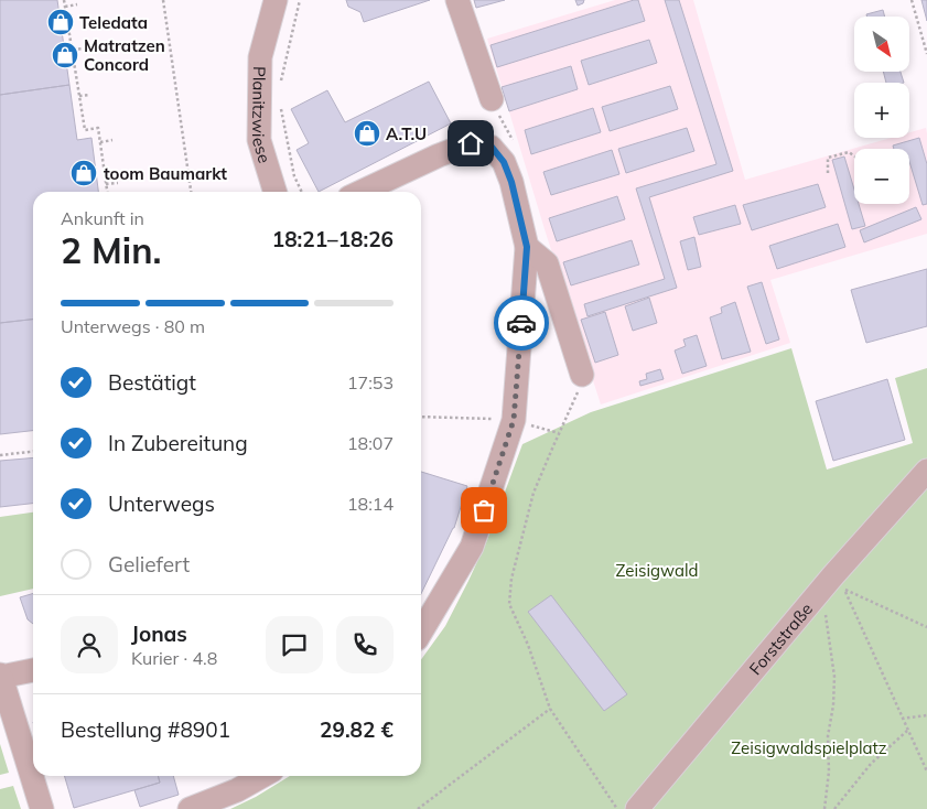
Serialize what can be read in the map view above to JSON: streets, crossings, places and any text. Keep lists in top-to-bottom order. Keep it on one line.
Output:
{"streets":{"street":["Planitzwiese","Forststraße"]},"parks":["Zeisigwald","Zeisigwaldspielplatz"],"places":{"shop":["Teledata","Matratzen Concord","A.T.U","toom Baumarkt"]},"north":"bottom right","page":{"map_buttons":["+","−"],"heading":["2 Min.","Ankunft in","18:21–18:26"],"panel":["Jonas","Kurier · 4.8","Bestellung #8901","29.82 €"],"bar":"Unterwegs · 80 m","list":[["Bestätigt","17:53"],["In Zubereitung","18:07"],["Unterwegs","18:14"],"Geliefert"]}}
